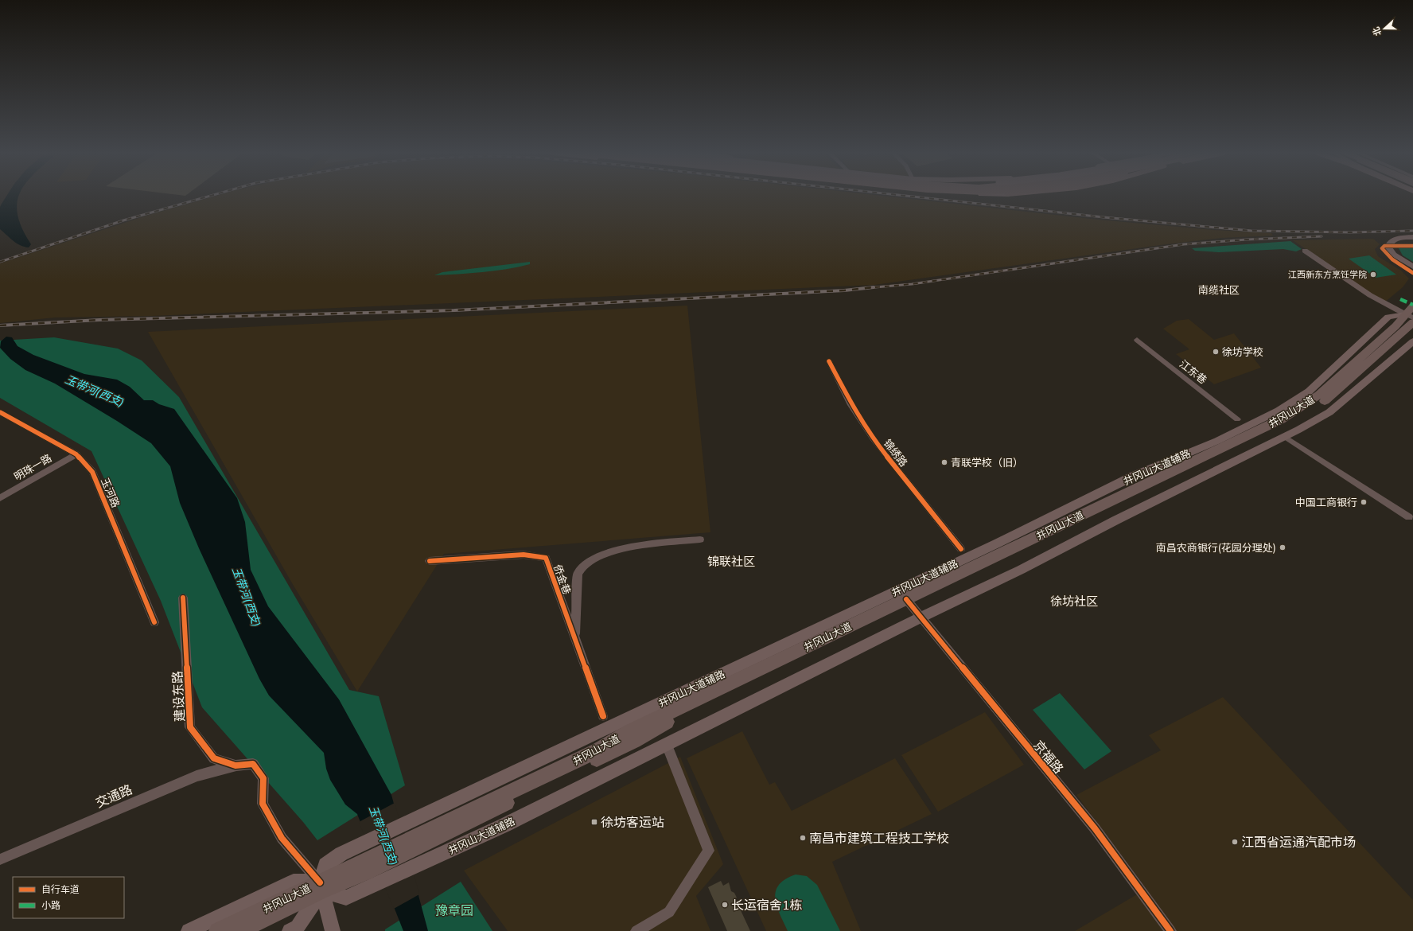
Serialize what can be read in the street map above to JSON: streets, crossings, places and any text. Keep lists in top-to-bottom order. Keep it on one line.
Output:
{"streets":{"highway":["井冈山大道"],"main road":["井冈山大道辅路"],"street":["江东巷","锦绣路","明珠一路","玉河路","侨金巷","建设东路","京福路","交通路"]},"crossings":[["井冈山大道","井冈山大道辅路"],["井冈山大道","建设东路"],["井冈山大道","京福路"],["明珠一路","玉河路"],["井冈山大道辅路","建设东路"],["井冈山大道辅路","京福路"],["建设东路","交通路"]],"districts":["南缆社区","锦联社区","徐坊社区"],"water":["玉带河(西支)"],"parks":["豫章园"],"places":{"other":["江西新东方烹饪学院","徐坊学校","青联学校（旧）","中国工商银行","南昌农商银行(花园分理处)","南昌市建筑工程技工学校","江西省运通汽配市场","长运宿舍1栋"],"transit":["徐坊客运站"]},"legend":["自行车道","小路"],"north":"left"}
